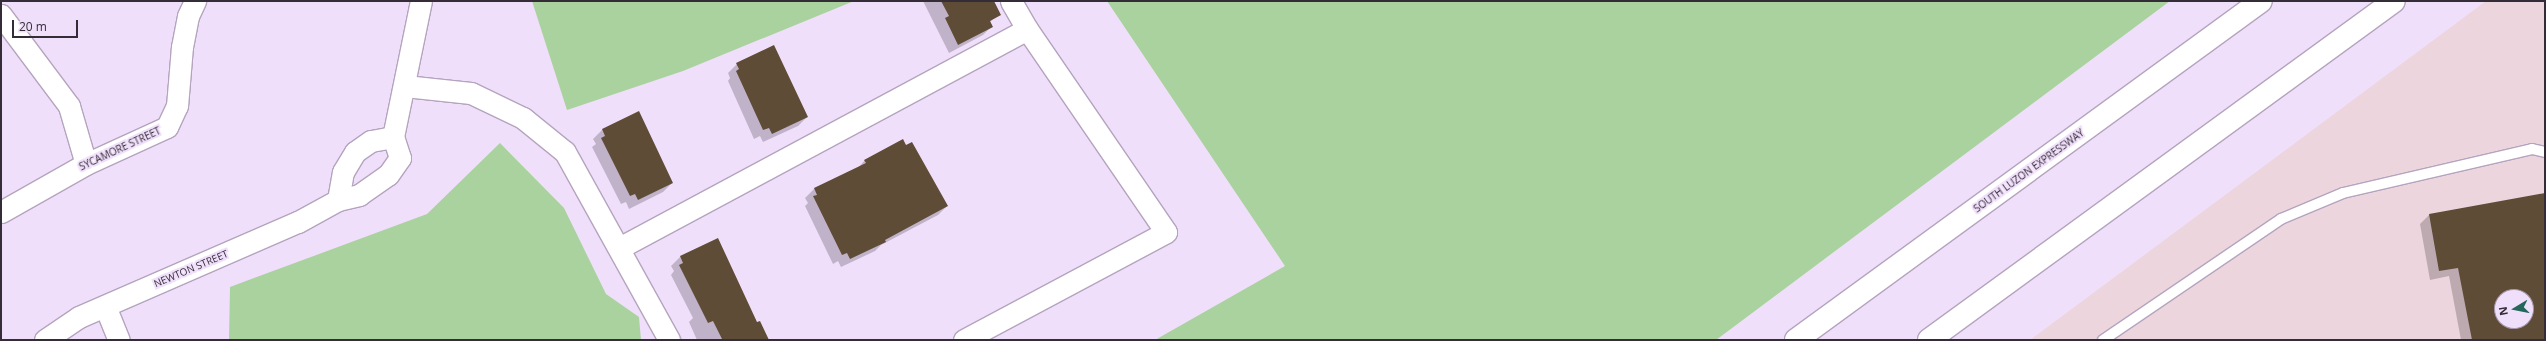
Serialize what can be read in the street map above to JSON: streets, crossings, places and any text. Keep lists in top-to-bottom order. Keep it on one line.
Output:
{"streets":{"highway":["SOUTH LUZON EXPRESSWAY"],"street":["SYCAMORE STREET","NEWTON STREET"]},"scale_bar":"20 m","north":"left"}
